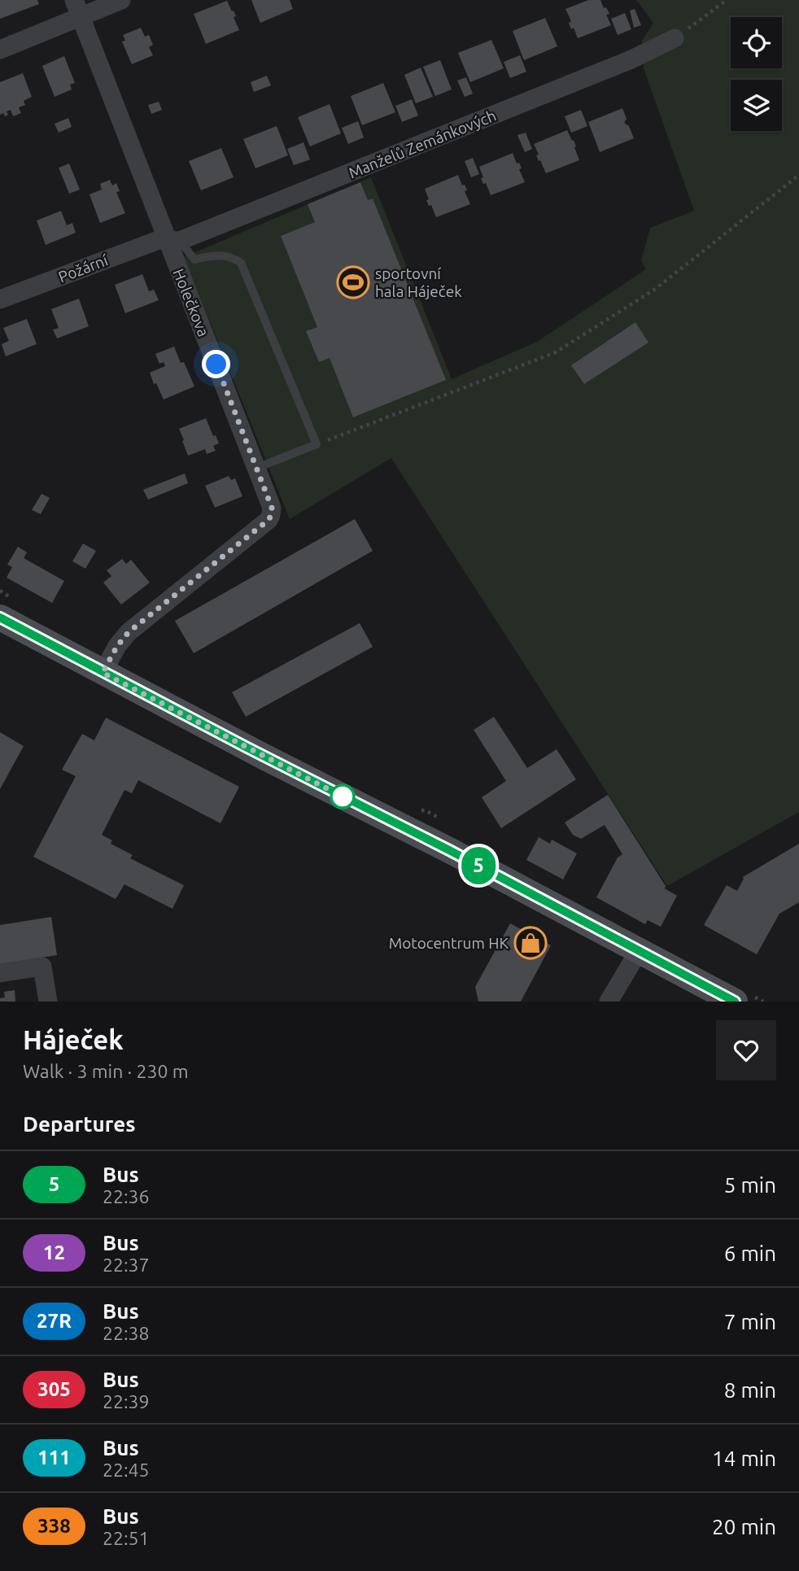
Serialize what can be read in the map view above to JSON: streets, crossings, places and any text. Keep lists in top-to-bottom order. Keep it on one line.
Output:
{"streets":{"street":["Manželů Zemánkových","Požární","Holečkova"]},"crossings":[["Manželů Zemánkových","Požární"],["Manželů Zemánkových","Holečkova"],["Požární","Holečkova"]],"places":{"sports":["sportovní hala Háječek"],"shop":["Motocentrum HK"]},"lines":["bus line 5"],"page":{"on_map":"5","heading":[["Háječek","Walk · 3 min · 230 m"],"Departures"],"list":[{"mark":"5","name":"Bus","note":"22:36","value":"5 min"},{"mark":"12","name":"Bus","note":"22:37","value":"6 min"},{"mark":"27R","name":"Bus","note":"22:38","value":"7 min"},{"mark":"305","name":"Bus","note":"22:39","value":"8 min"},{"mark":"111","name":"Bus","note":"22:45","value":"14 min"},{"mark":"338","name":"Bus","note":"22:51","value":"20 min"}]}}
